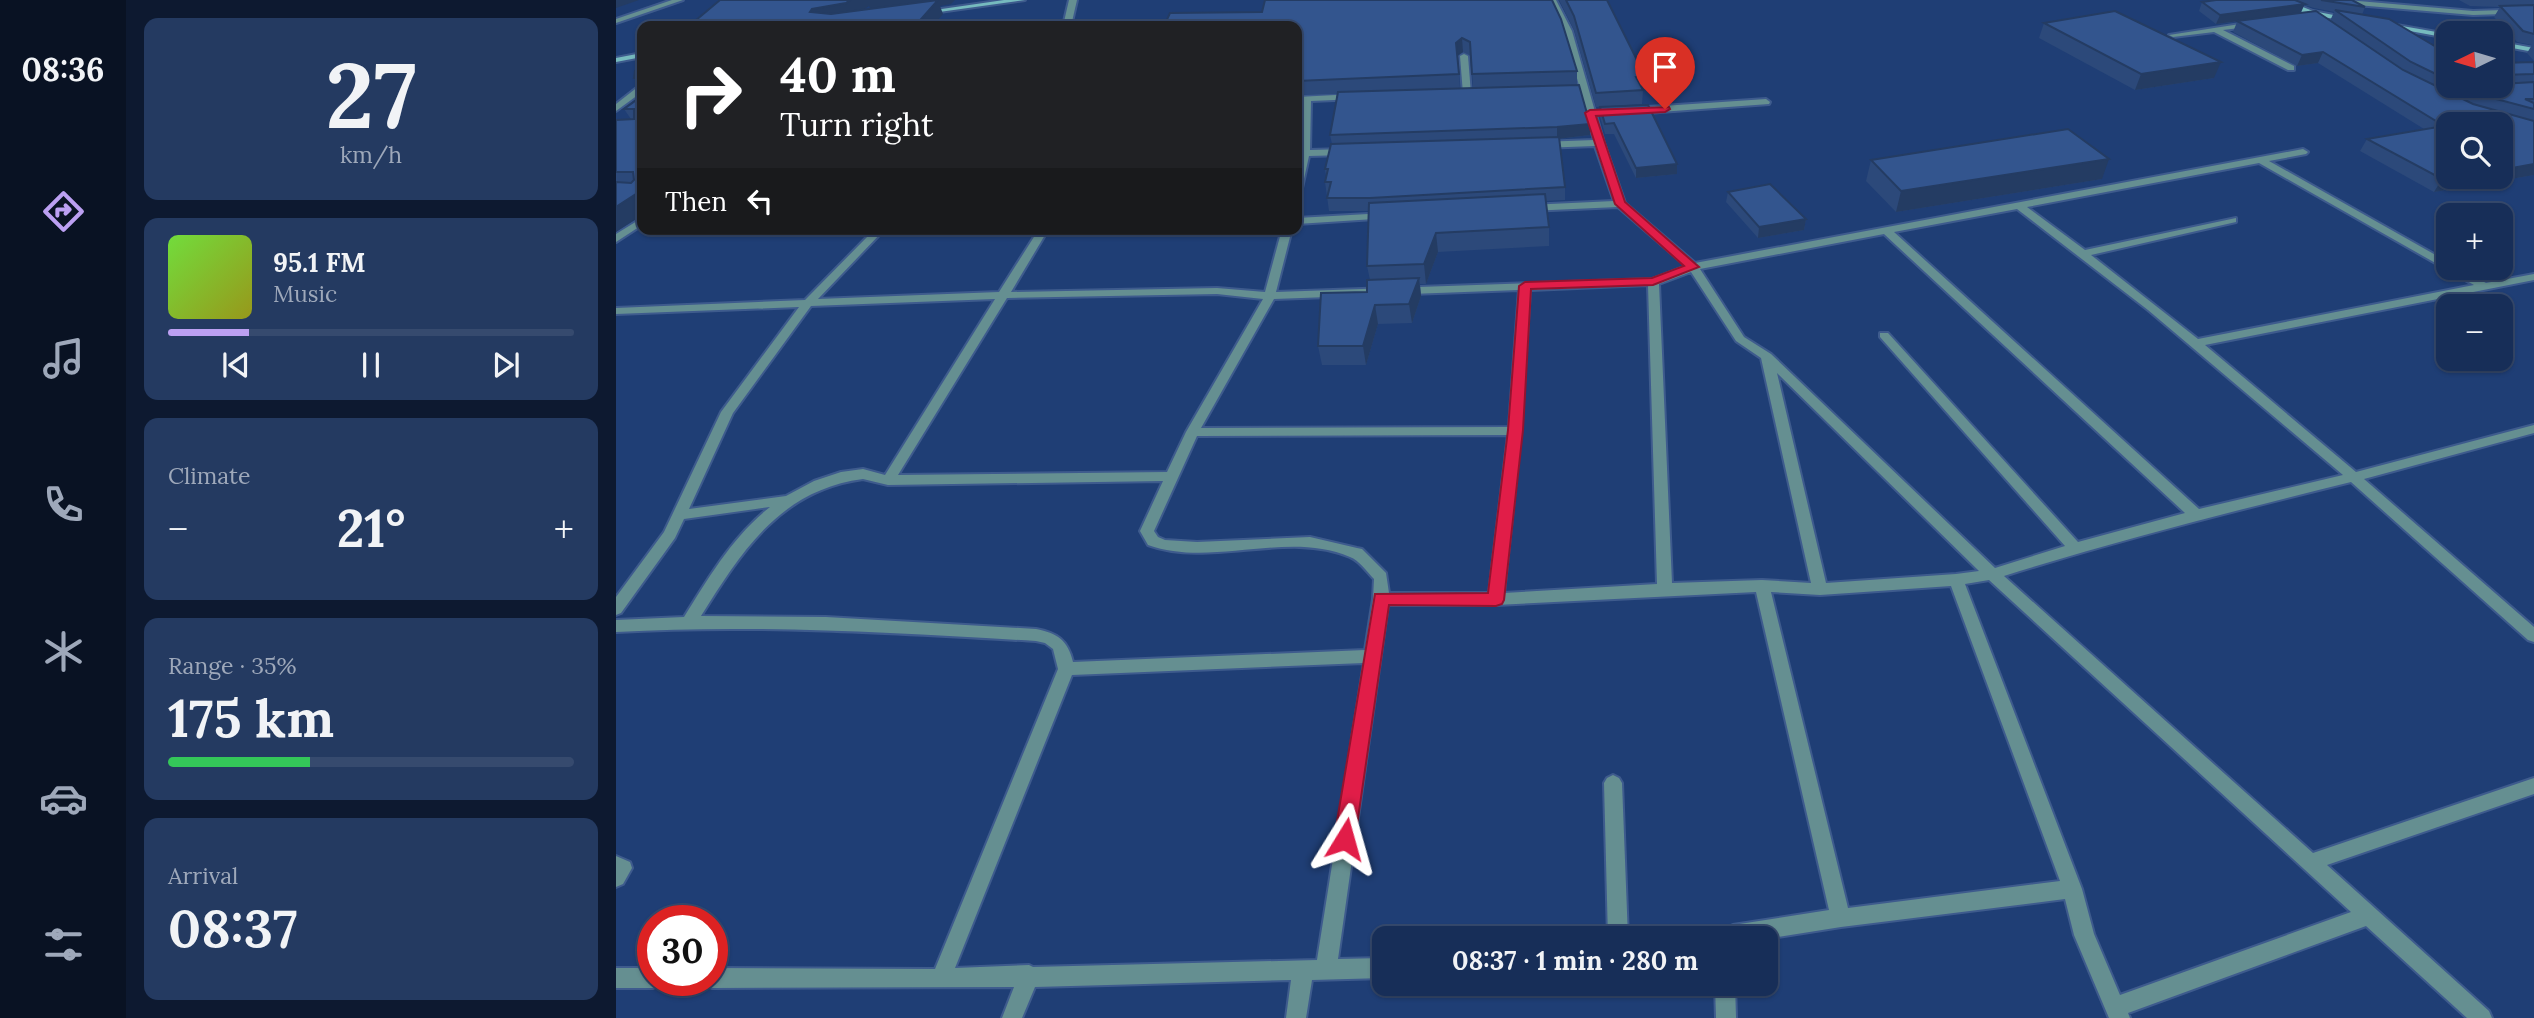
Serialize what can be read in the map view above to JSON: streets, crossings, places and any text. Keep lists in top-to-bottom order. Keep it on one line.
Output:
{"north":"left","page":{"tabs":"08:36","tile":[["27","km/h"],"Climate",["Range · 35%","175 km"],["Arrival","08:37"]],"map_buttons":["+","−"],"turn":["40 m","Turn right"],"then":"Then","song":["95.1 FM","Music"],"heat":["−","21°","+"],"limit":"30","trip":"08:37 · 1 min · 280 m"}}
